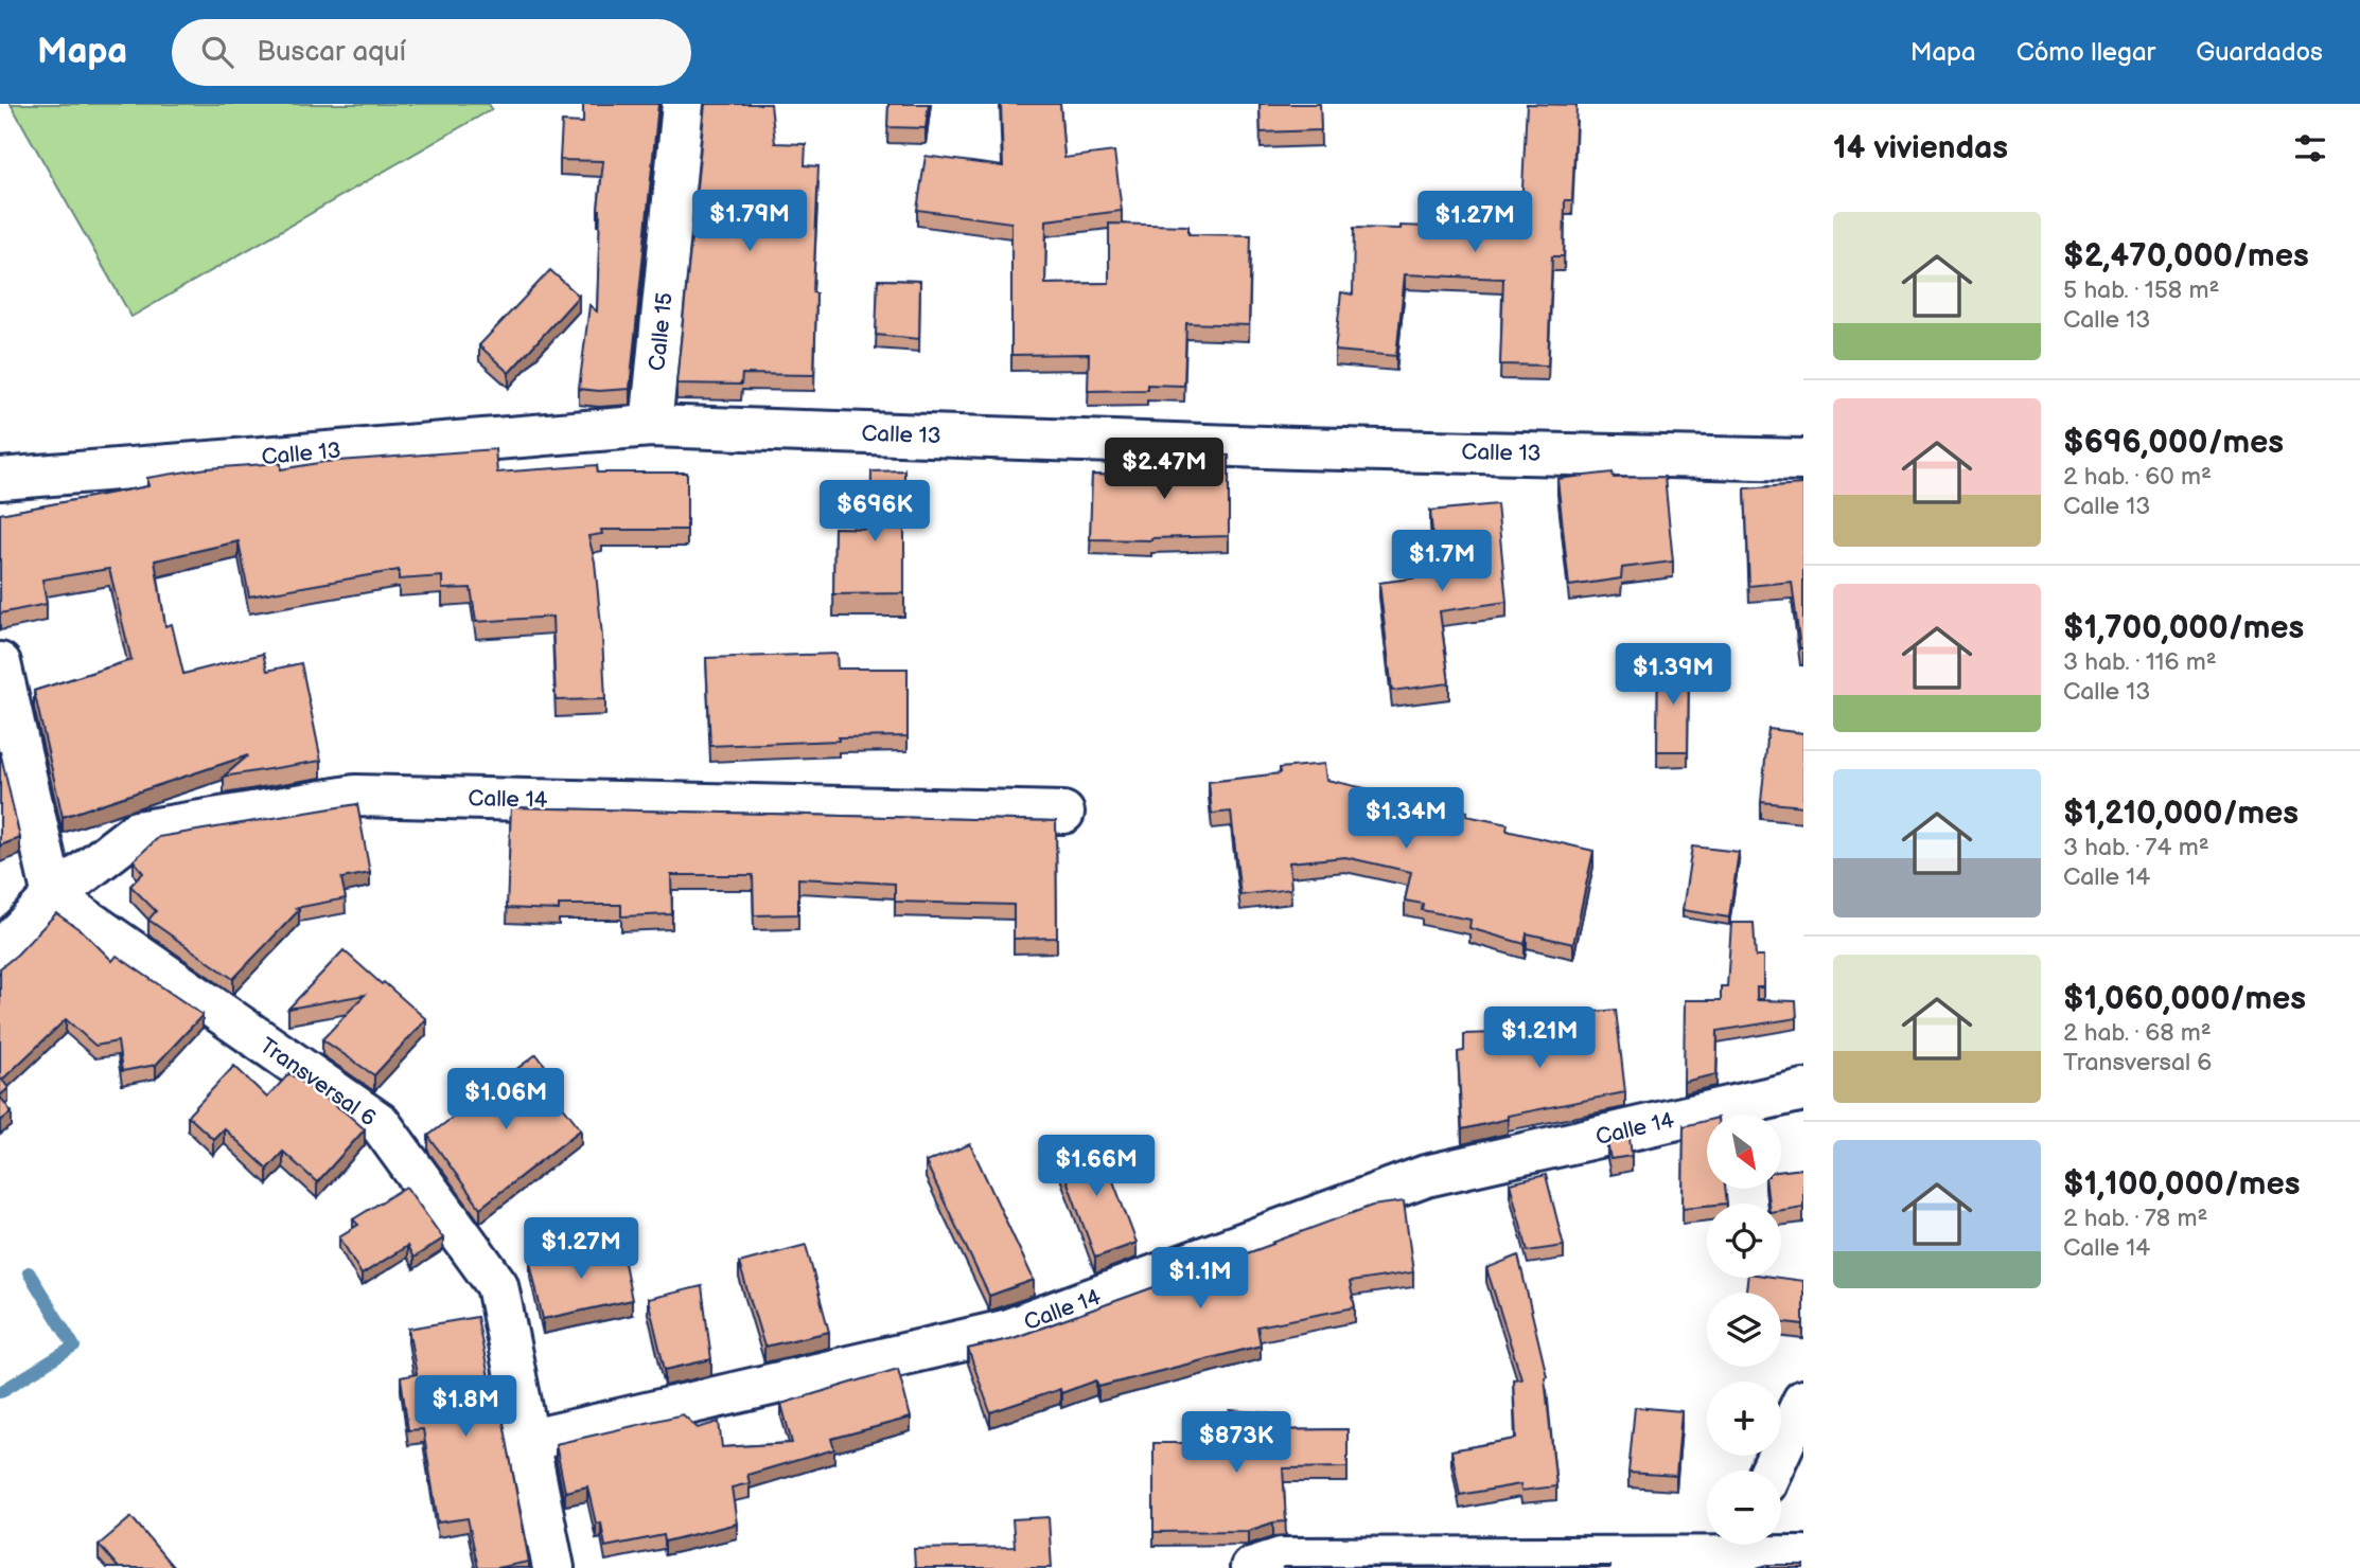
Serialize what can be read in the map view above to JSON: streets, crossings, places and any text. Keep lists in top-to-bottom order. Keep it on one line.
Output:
{"streets":{"street":["Calle 15","Calle 13","Calle 14","Transversal 6"]},"crossings":[["Calle 15","Calle 13"],["Calle 14","Transversal 6"]],"north":"bottom right","page":{"header":"Mapa","search":"Buscar aquí","nav":["Mapa","Cómo llegar","Guardados"],"heading":"14 viviendas","price":["$1.79M","$1.27M","$2.47M","$696K","$1.7M","$1.39M","$1.34M","$1.21M","$1.06M","$1.66M","$1.27M","$1.1M","$1.8M","$873K"],"list":[{"name":"$2,470,000/mes","note":"5 hab. · 158 m² · Calle 13"},{"name":"$696,000/mes","note":"2 hab. · 60 m² · Calle 13"},{"name":"$1,700,000/mes","note":"3 hab. · 116 m² · Calle 13"},{"name":"$1,210,000/mes","note":"3 hab. · 74 m² · Calle 14"},{"name":"$1,060,000/mes","note":"2 hab. · 68 m² · Transversal 6"},{"name":"$1,100,000/mes","note":"2 hab. · 78 m² · Calle 14"}],"map_buttons":["+","−"]}}
